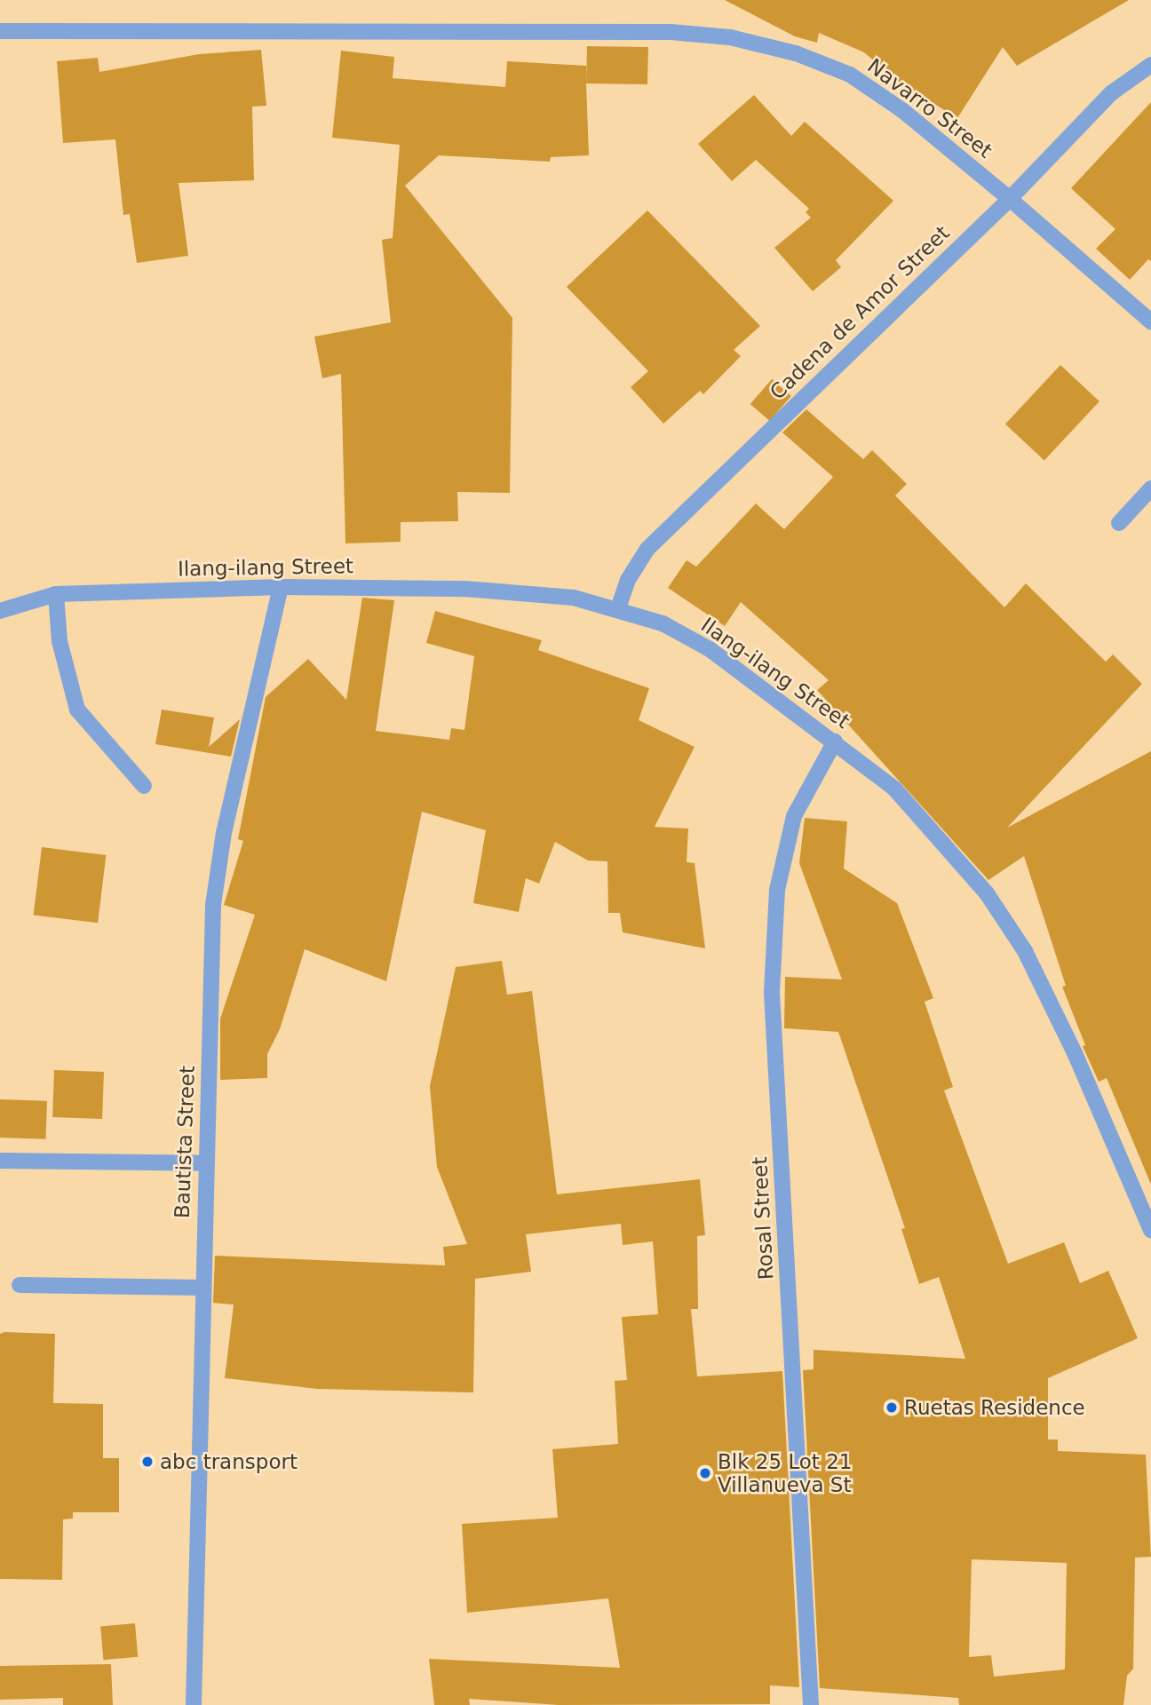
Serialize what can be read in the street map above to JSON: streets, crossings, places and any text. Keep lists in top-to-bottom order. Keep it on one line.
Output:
{"streets":{"street":["Navarro Street","Cadena de Amor Street","Ilang-ilang Street","Bautista Street","Rosal Street"]},"crossings":[["Navarro Street","Cadena de Amor Street"],["Cadena de Amor Street","Ilang-ilang Street"],["Ilang-ilang Street","Bautista Street"],["Ilang-ilang Street","Rosal Street"]],"places":["Ruetas Residence","abc transport","Blk 25 Lot 21 Villanueva St"]}
